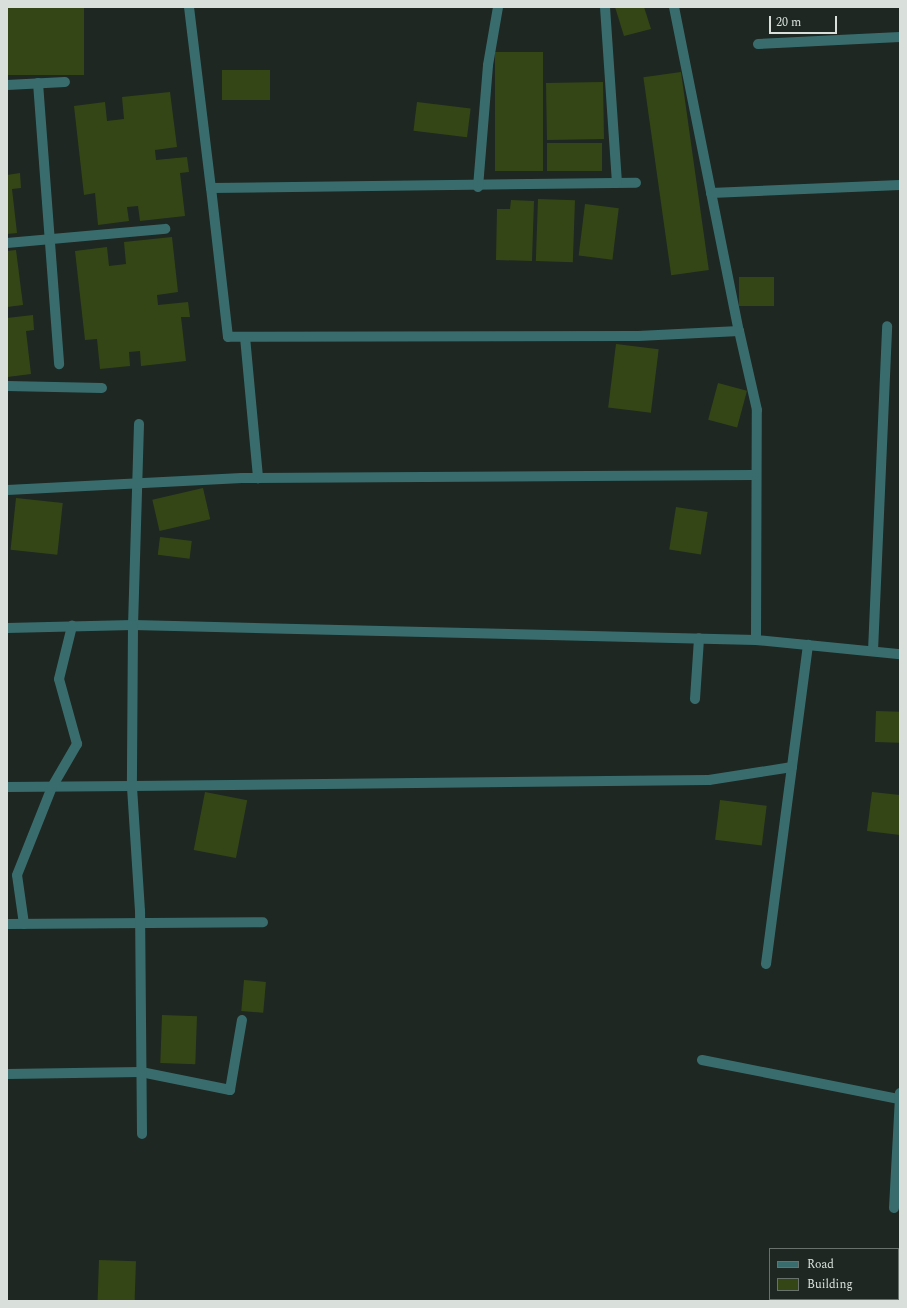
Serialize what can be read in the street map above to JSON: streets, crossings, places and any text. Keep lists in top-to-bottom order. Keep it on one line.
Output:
{"legend":["Road","Building"],"scale_bar":"20 m"}
